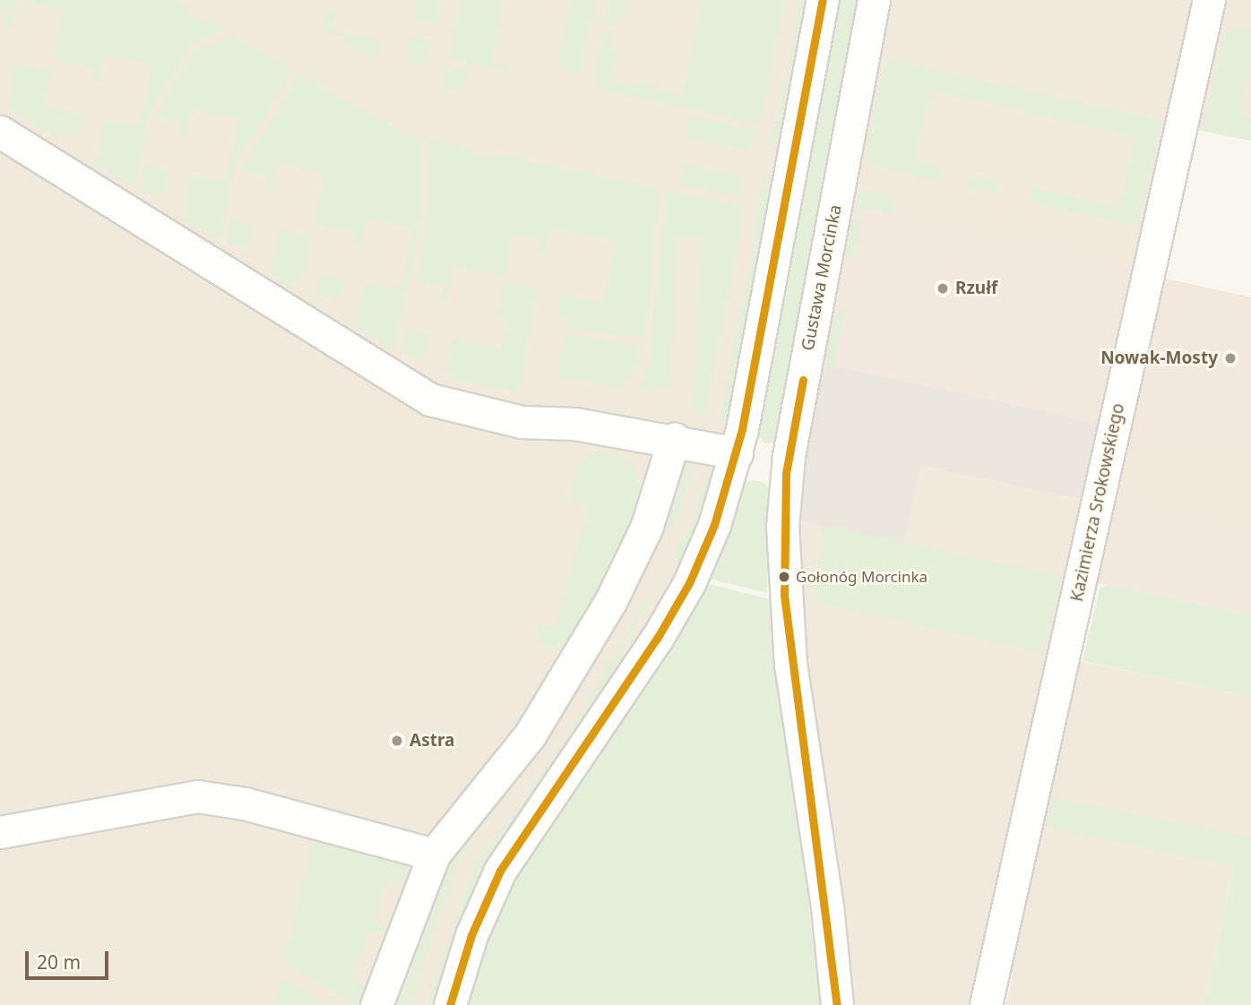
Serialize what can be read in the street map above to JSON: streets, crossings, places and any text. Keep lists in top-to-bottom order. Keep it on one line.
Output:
{"streets":{"street":["Gustawa Morcinka","Kazimierza Srokowskiego"]},"places":["Rzułf","Nowak-Mosty","Gołonóg Morcinka","Astra"],"scale_bar":"20 m"}
